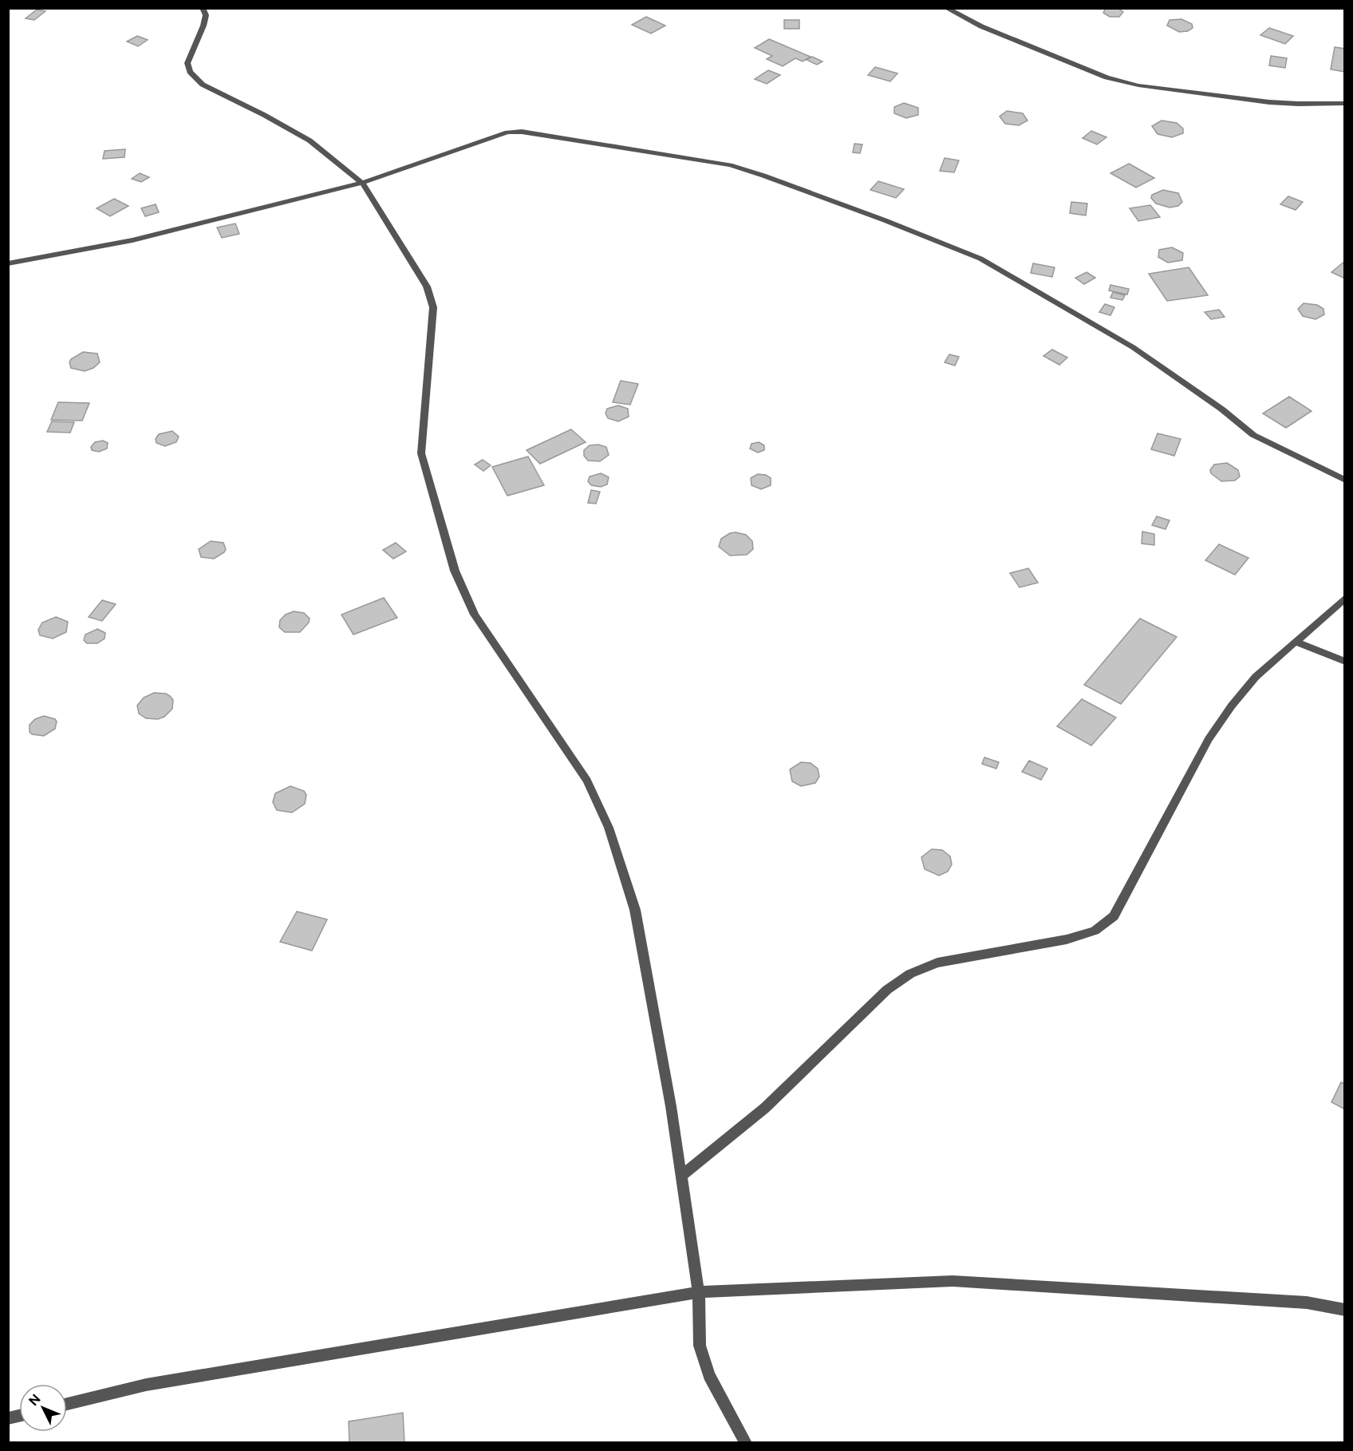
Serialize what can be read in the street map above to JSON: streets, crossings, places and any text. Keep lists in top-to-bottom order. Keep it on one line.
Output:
{"north":"top left"}
